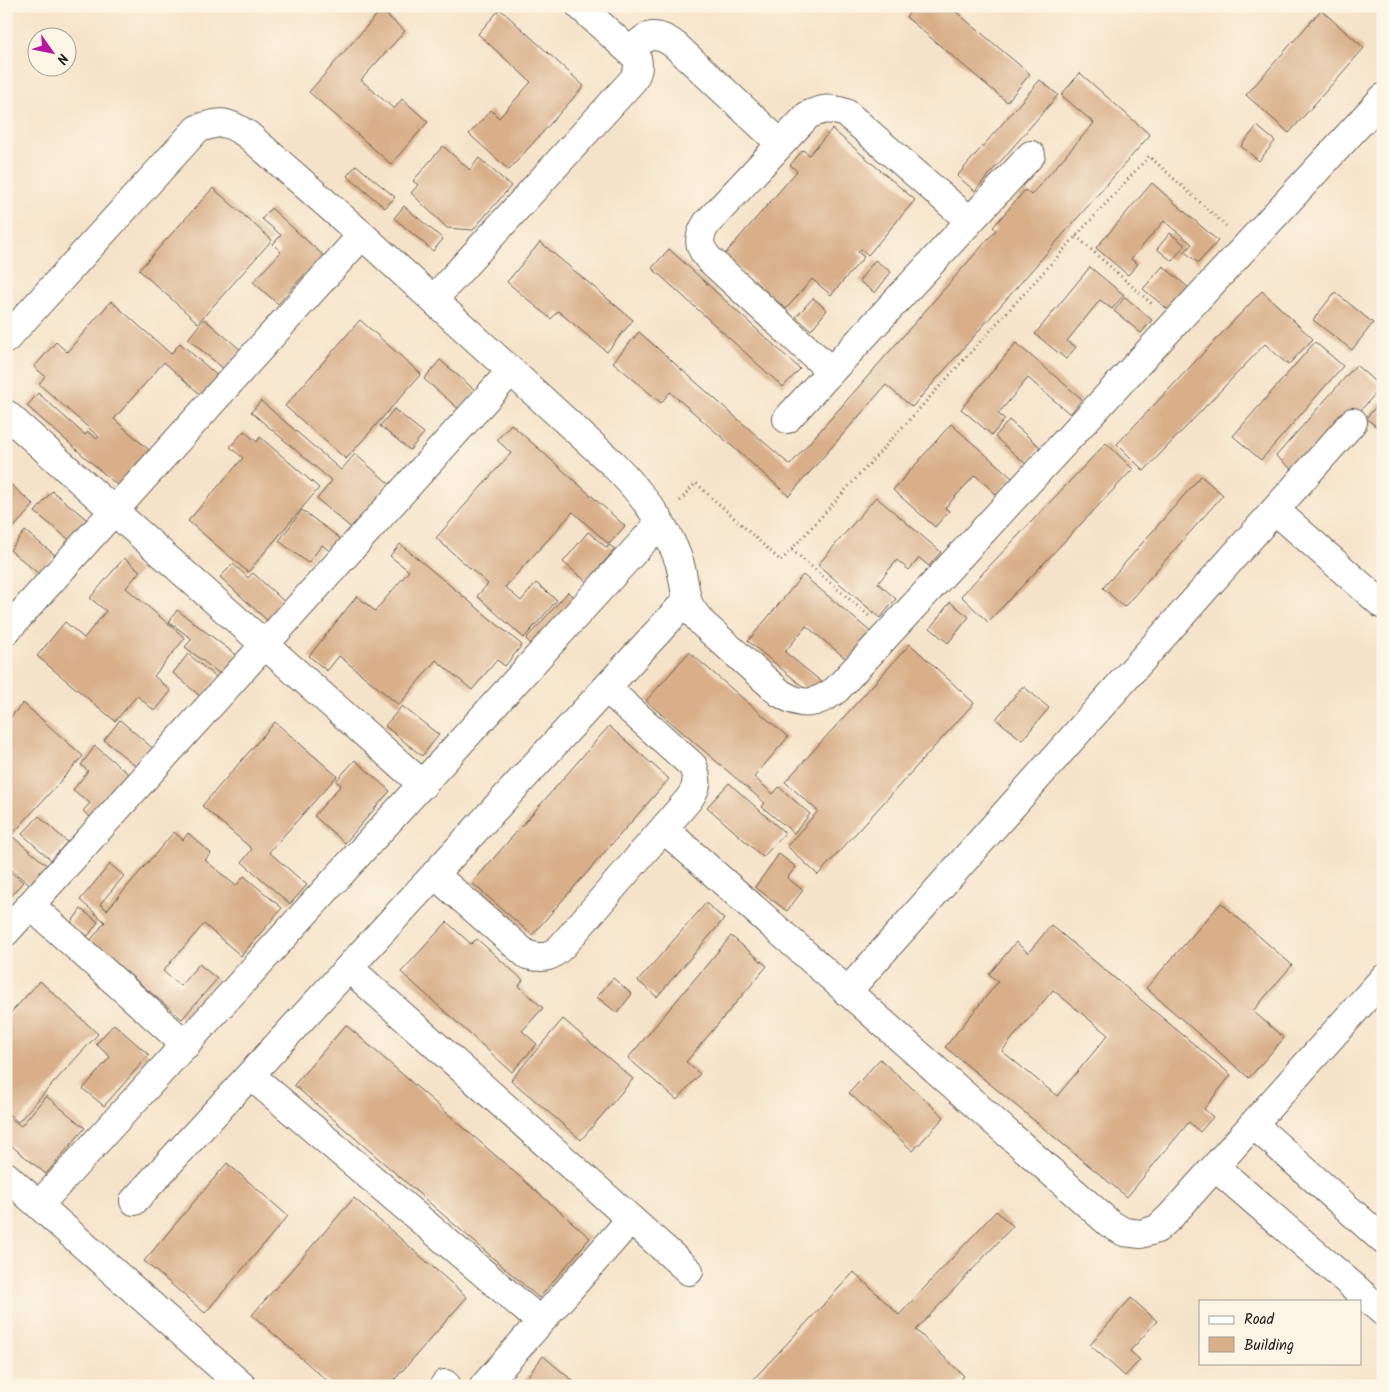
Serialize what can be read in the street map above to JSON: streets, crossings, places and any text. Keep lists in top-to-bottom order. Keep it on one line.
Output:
{"legend":["Road","Building"],"north":"bottom right"}
